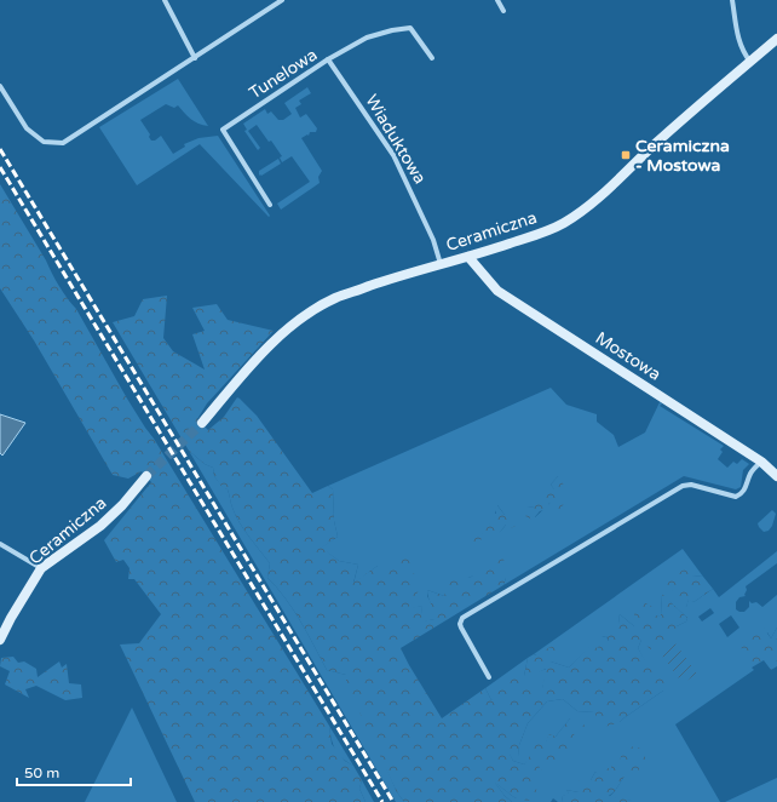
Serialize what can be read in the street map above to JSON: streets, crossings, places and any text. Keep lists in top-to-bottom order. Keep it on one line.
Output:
{"streets":{"street":["Tunelowa","Wiaduktowa","Ceramiczna","Mostowa"]},"crossings":[["Tunelowa","Wiaduktowa"],["Wiaduktowa","Ceramiczna"],["Ceramiczna","Mostowa"]],"places":{"transit":["Ceramiczna - Mostowa"]},"scale_bar":"50 m"}
